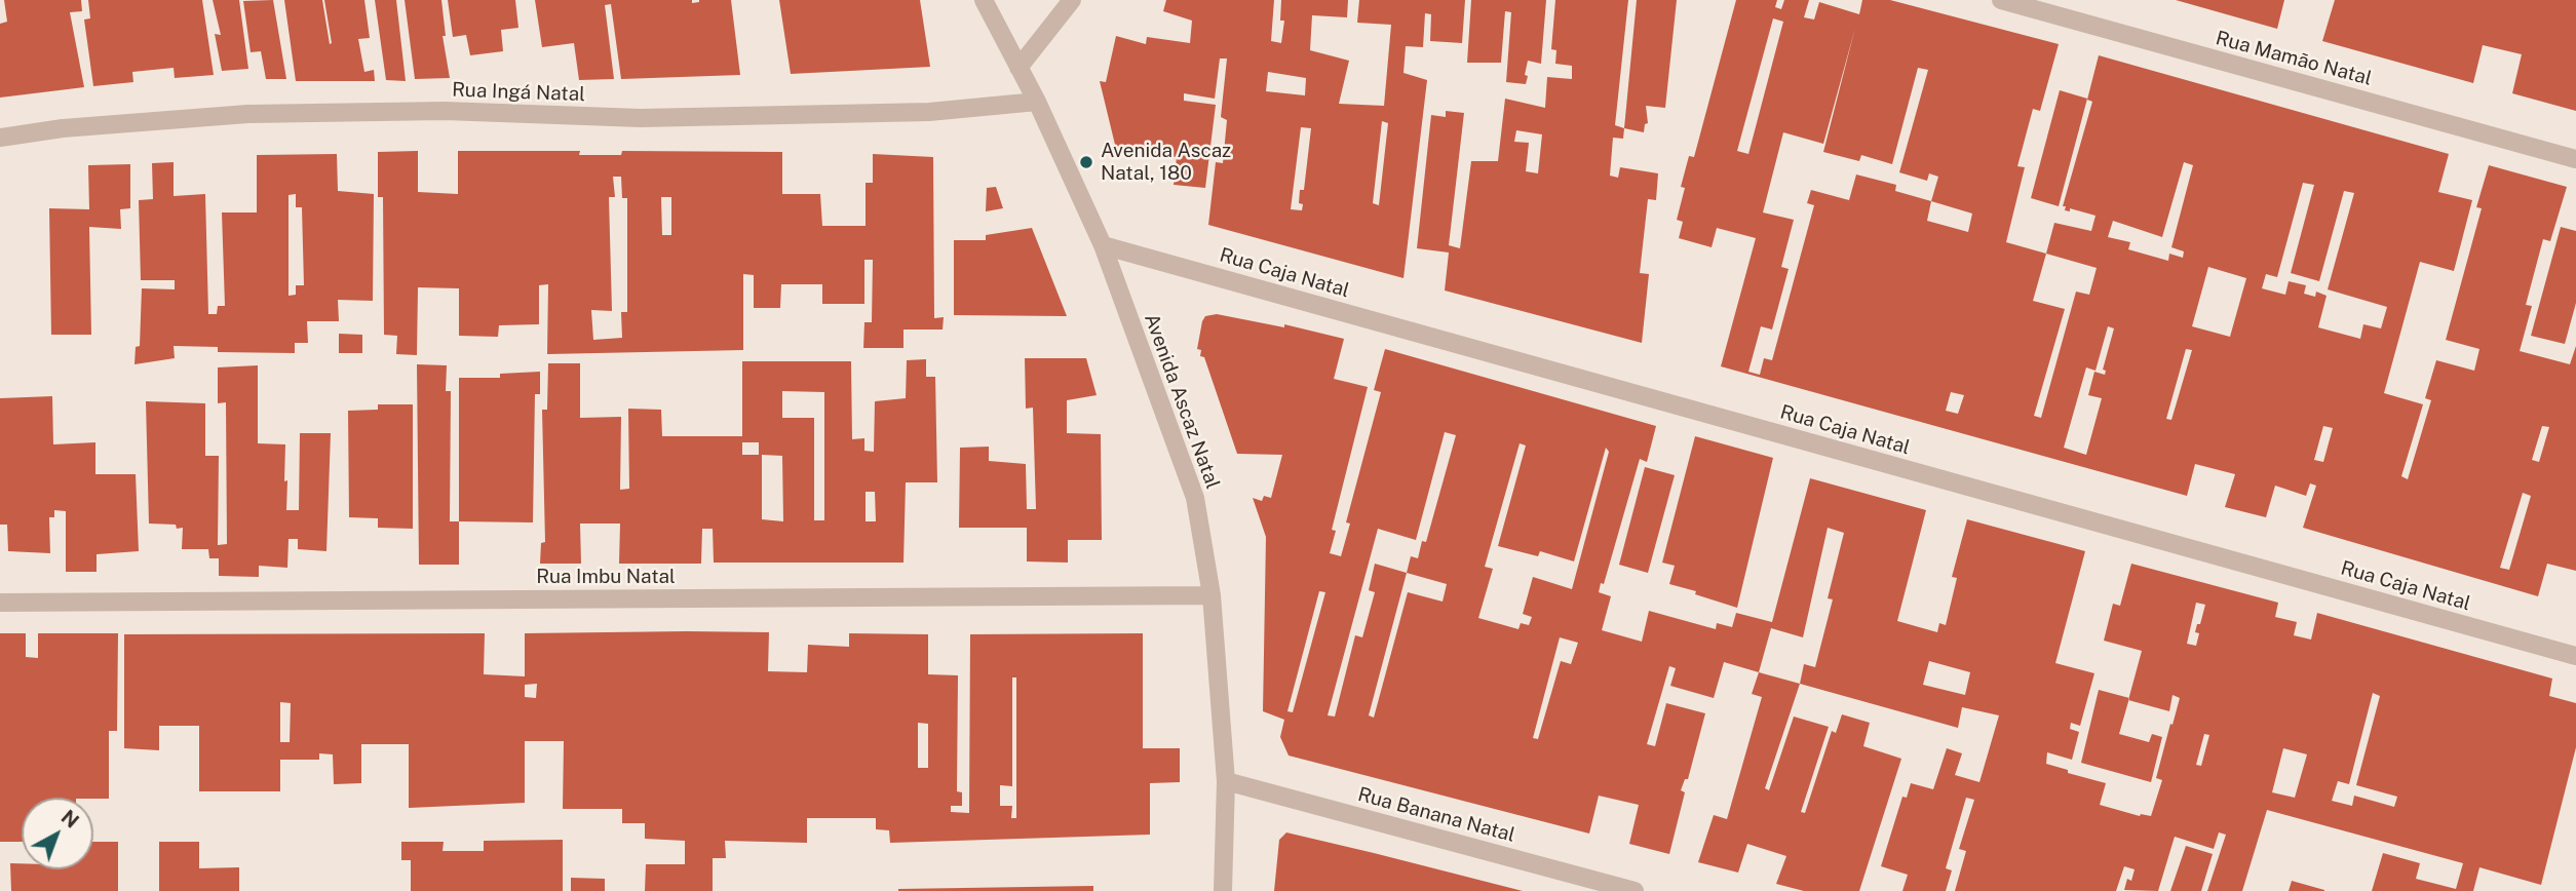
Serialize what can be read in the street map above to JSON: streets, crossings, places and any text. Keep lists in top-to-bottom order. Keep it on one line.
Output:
{"streets":{"street":["Rua Mamão Natal","Rua Ingá Natal","Rua Caja Natal","Avenida Ascaz Natal","Rua Imbu Natal","Rua Banana Natal"]},"crossings":[["Rua Ingá Natal","Avenida Ascaz Natal"],["Rua Caja Natal","Avenida Ascaz Natal"],["Avenida Ascaz Natal","Rua Imbu Natal"],["Avenida Ascaz Natal","Rua Banana Natal"]],"places":["Avenida Ascaz Natal, 180"],"north":"top right"}
